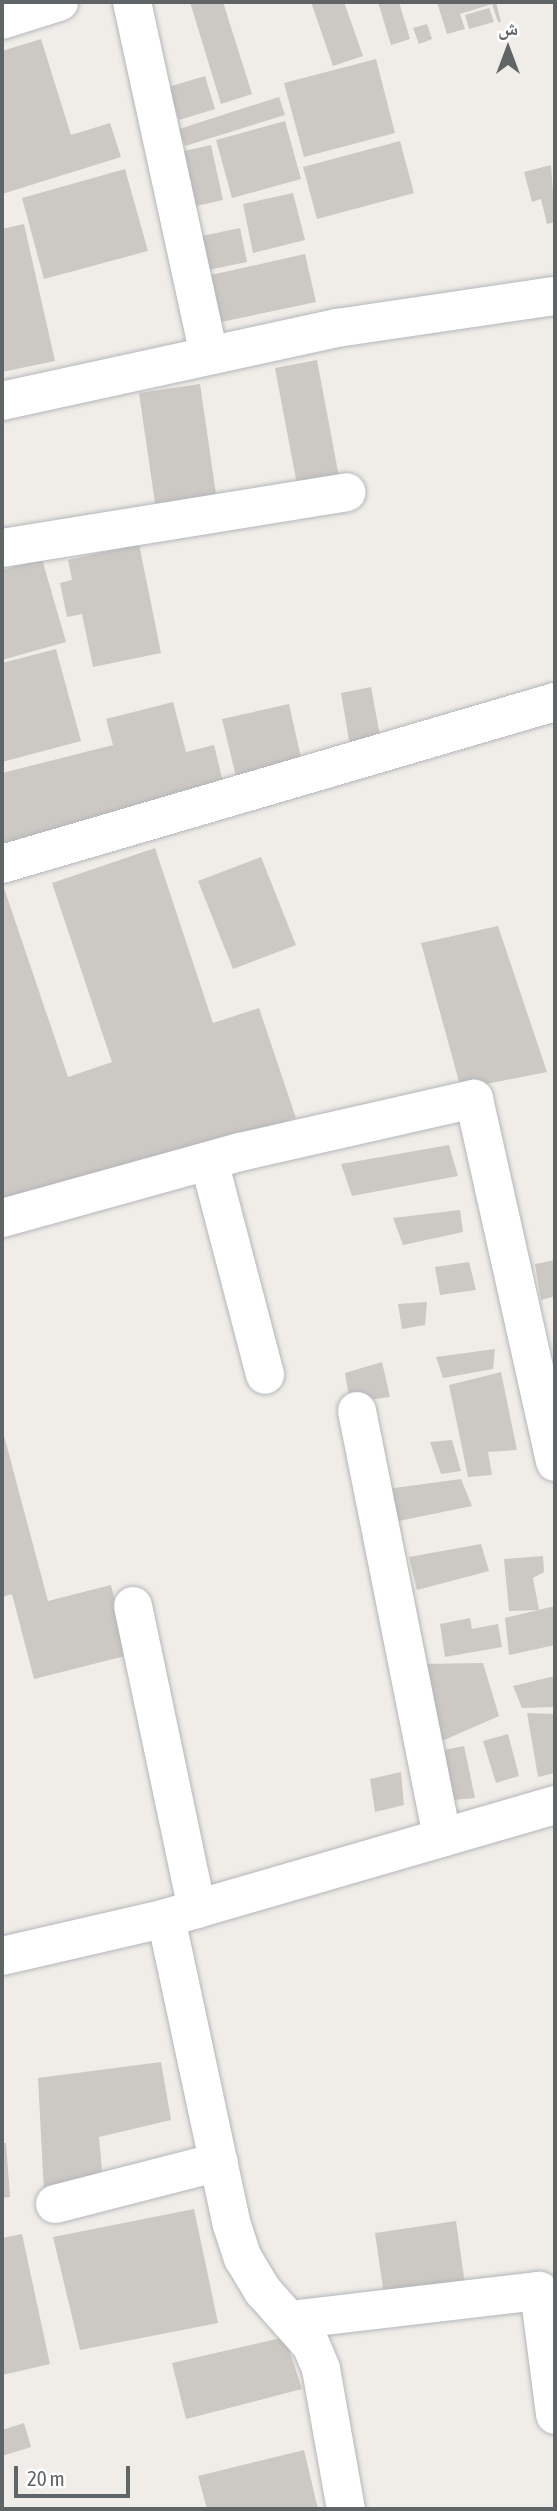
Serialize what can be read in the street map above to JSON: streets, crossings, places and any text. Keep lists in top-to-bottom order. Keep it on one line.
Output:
{"scale_bar":"20 m","north":"top"}
